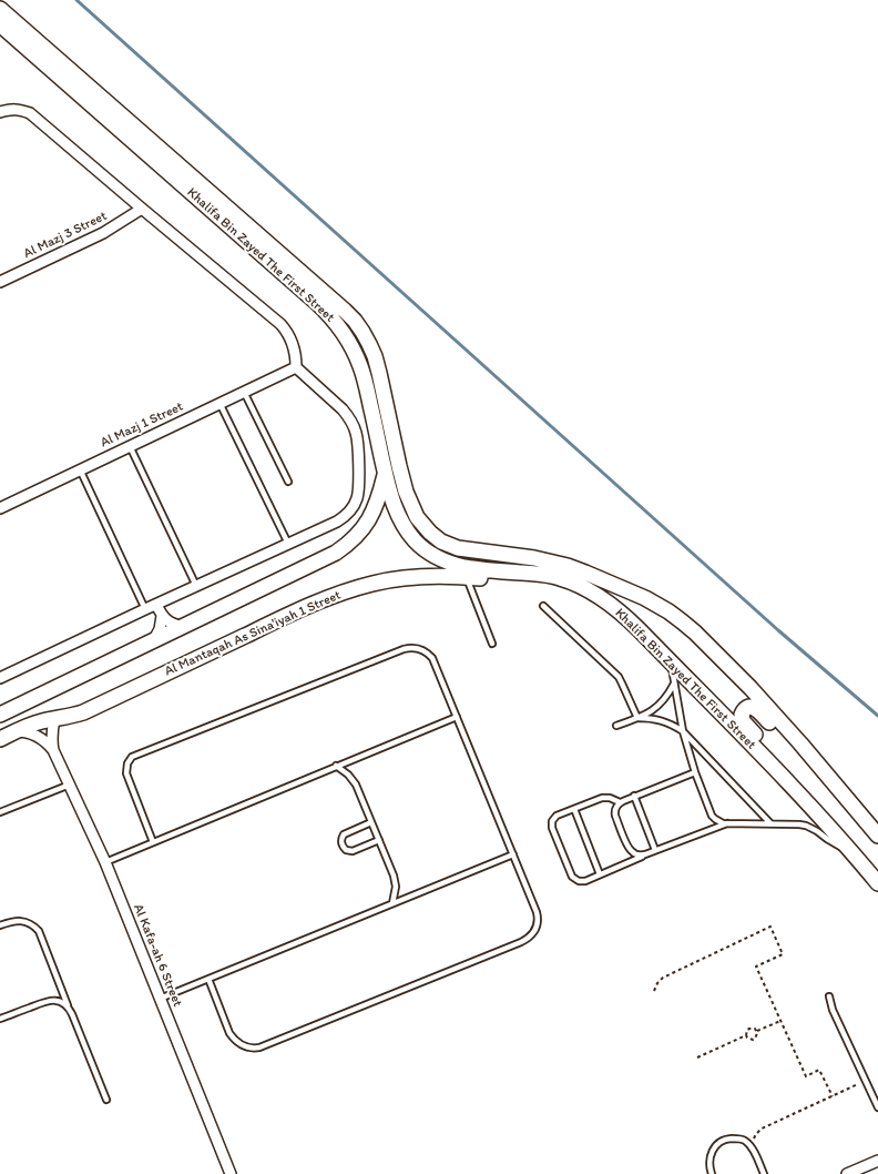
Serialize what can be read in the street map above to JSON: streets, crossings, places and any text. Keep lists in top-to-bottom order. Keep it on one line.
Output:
{"streets":{"main road":["Khalifa Bin Zayed The First Street","Al Mantaqah As Sina'iyah 1 Street"],"street":["Al Mazj 3 Street","Al Mazj 1 Street","Al Kafa-ah 6 Street"]},"crossings":[["Khalifa Bin Zayed The First Street","Al Mantaqah As Sina'iyah 1 Street"],["Al Mantaqah As Sina'iyah 1 Street","Al Kafa-ah 6 Street"]]}
